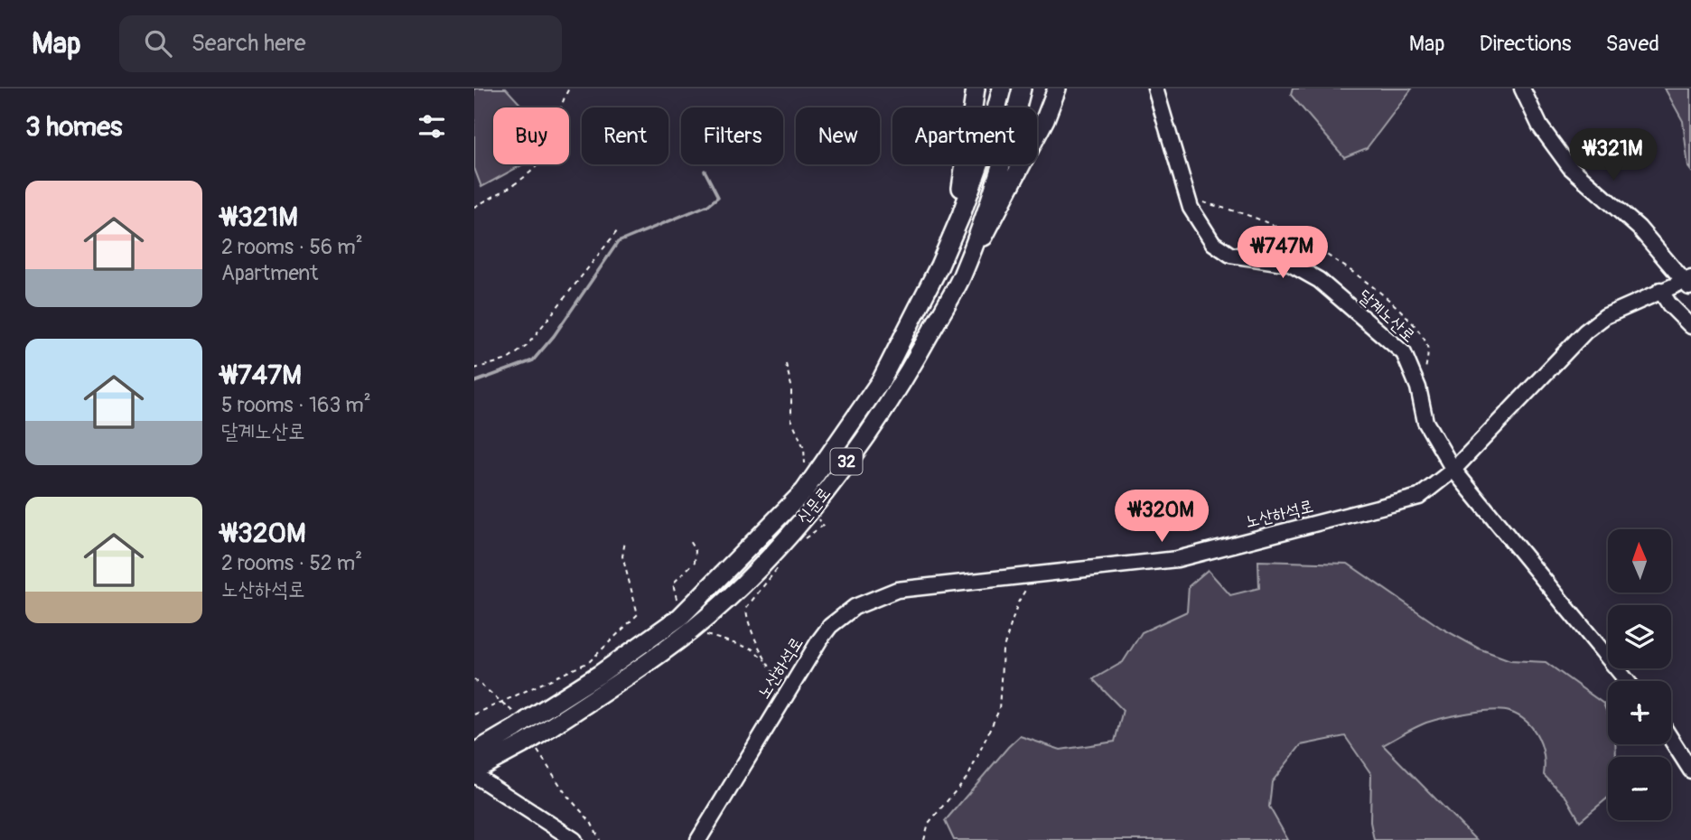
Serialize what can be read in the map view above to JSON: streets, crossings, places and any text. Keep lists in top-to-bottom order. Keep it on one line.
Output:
{"streets":{"main road":["32","신문로"],"street":["달계노산로","노산하석로"]},"crossings":[["달계노산로","노산하석로"]],"north":"top","page":{"header":"Map","search":"Search here","nav":["Map","Directions","Saved"],"heading":"3 homes","chip":["Buy","Rent","Filters","New","Apartment"],"price":["₩321M","₩747M","₩320M"],"list":[{"name":"₩321M","note":"2 rooms · 56 m² · Apartment"},{"name":"₩747M","note":"5 rooms · 163 m² · 달계노산로"},{"name":"₩320M","note":"2 rooms · 52 m² · 노산하석로"}],"map_buttons":["+","−"]}}
